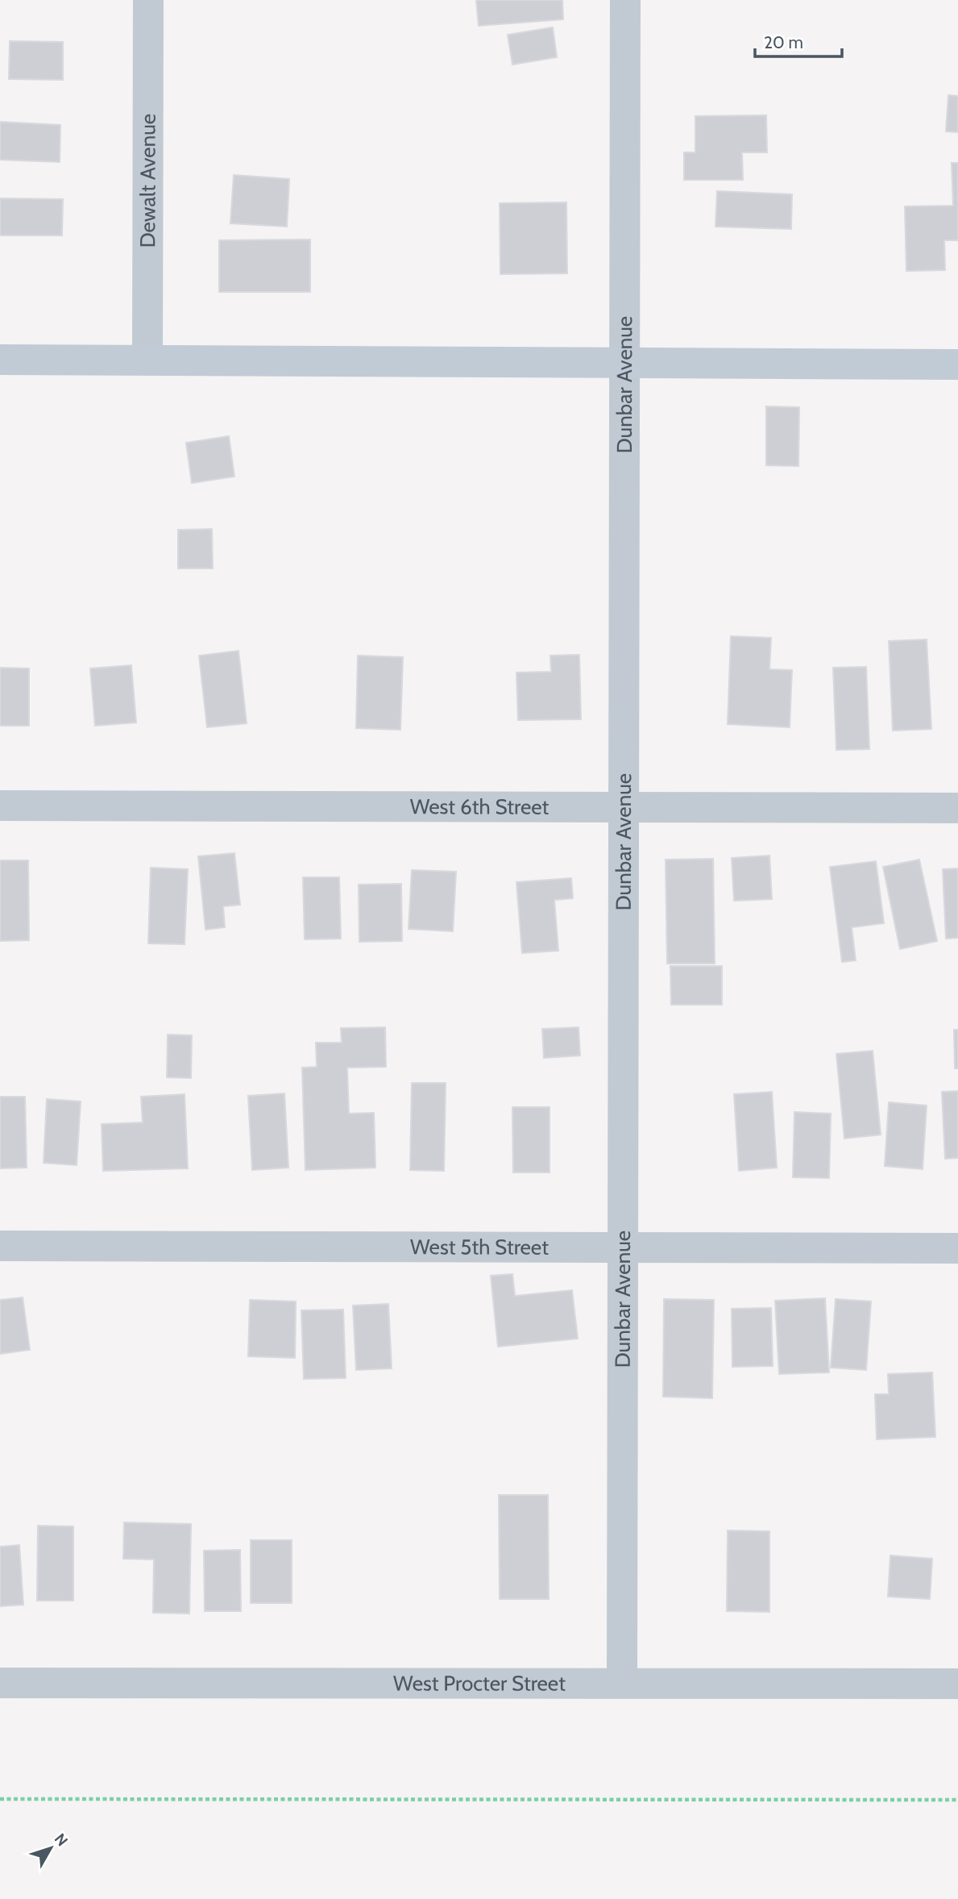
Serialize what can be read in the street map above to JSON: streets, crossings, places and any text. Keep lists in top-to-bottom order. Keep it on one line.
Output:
{"streets":{"street":["Dewalt Avenue","Dunbar Avenue","West 6th Street","West 5th Street","West Procter Street"]},"crossings":[["Dunbar Avenue","West 6th Street"],["Dunbar Avenue","West 5th Street"],["Dunbar Avenue","West Procter Street"]],"scale_bar":"20 m","north":"top right"}
